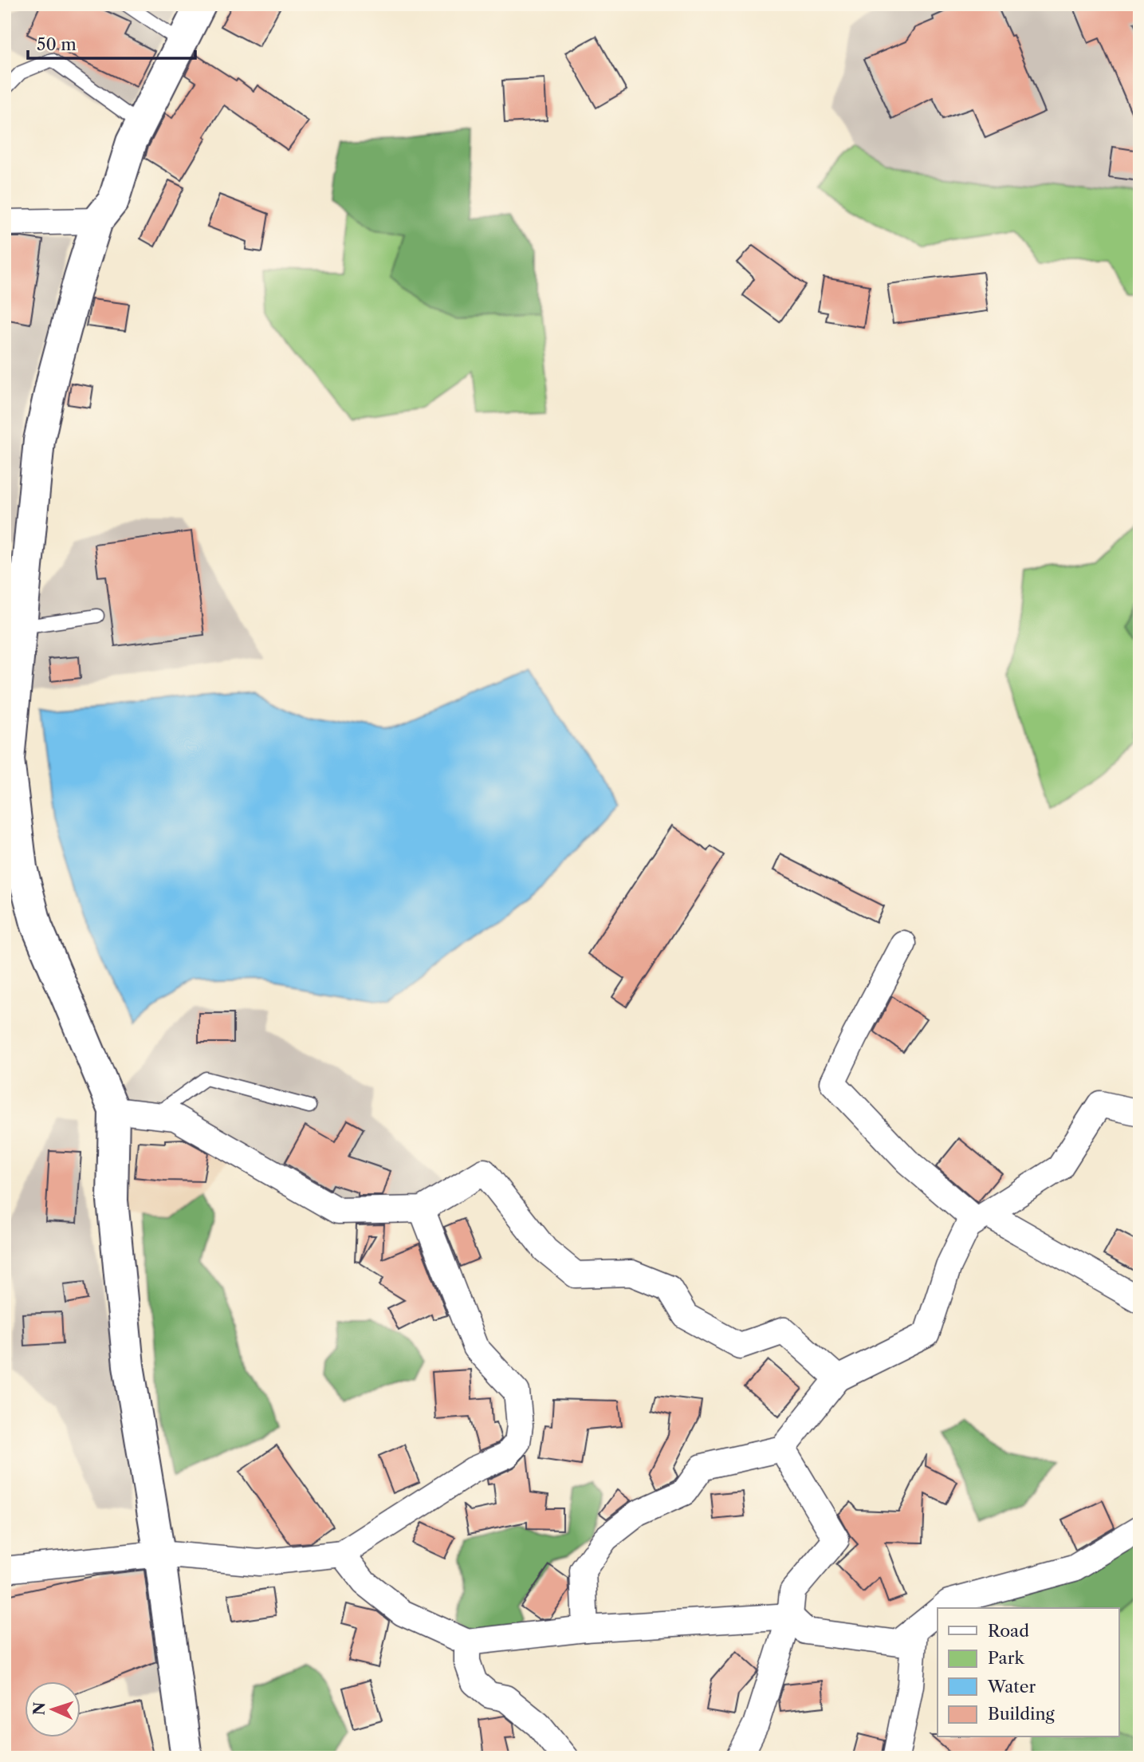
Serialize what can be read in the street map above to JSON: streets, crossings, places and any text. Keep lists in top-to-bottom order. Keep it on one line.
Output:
{"legend":["Road","Park","Water","Building"],"scale_bar":"50 m","north":"left"}
